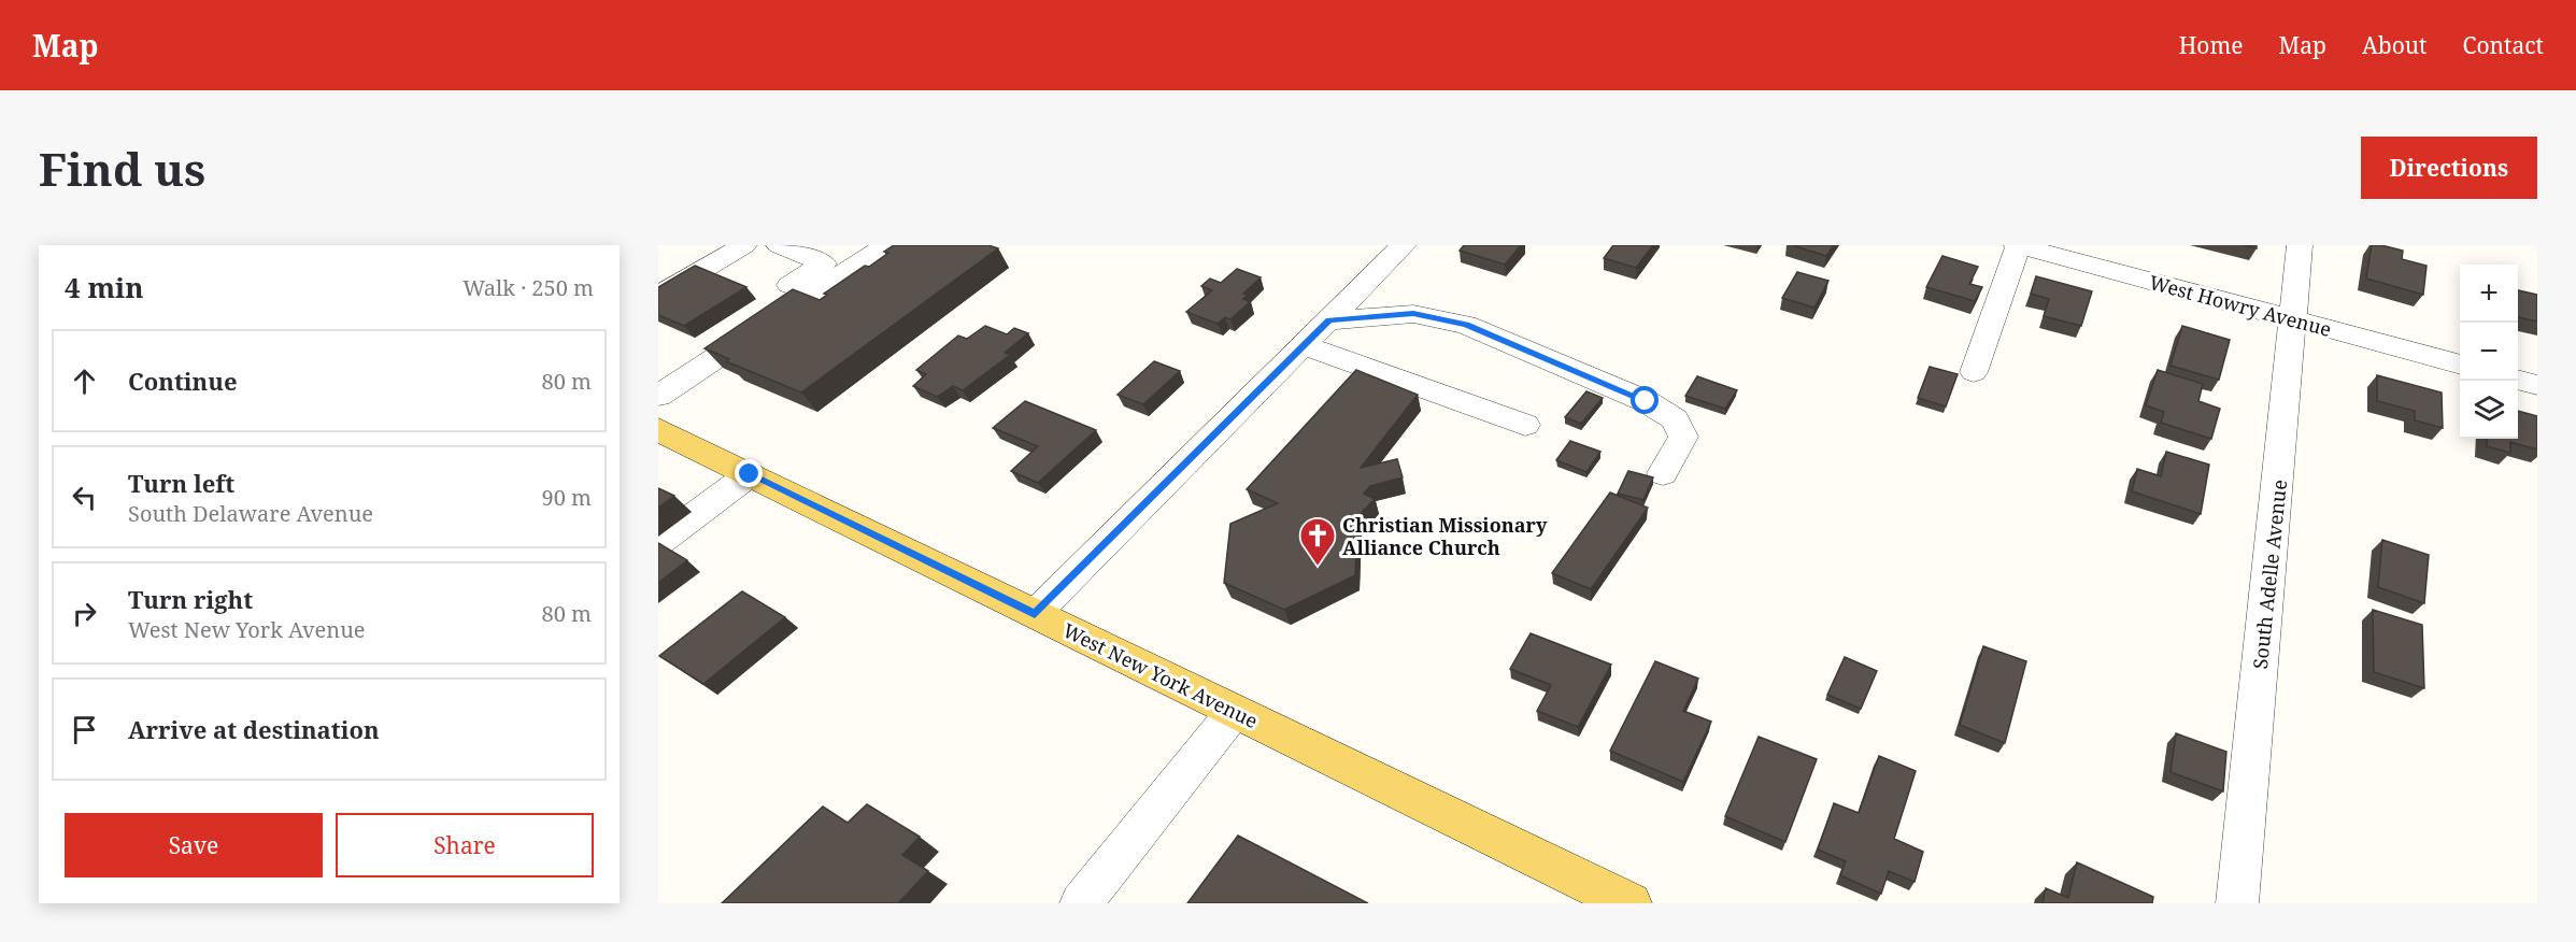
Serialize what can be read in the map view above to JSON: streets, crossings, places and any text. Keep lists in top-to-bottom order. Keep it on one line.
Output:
{"streets":{"main road":["West New York Avenue"],"street":["West Howry Avenue","South Adelle Avenue"]},"crossings":[["West Howry Avenue","South Adelle Avenue"]],"places":{"church":["Christian Missionary Alliance Church"]},"page":{"header":"Map","nav":["Home","Map","About","Contact"],"buttons":["Directions",["Save","Share"]],"title":"Find us","heading":["4 min","Walk · 250 m"],"map_buttons":["+","−"],"list":[["Continue","80 m"],["Turn left","South Delaware Avenue","90 m"],["Turn right","West New York Avenue","80 m"],"Arrive at destination"]}}
